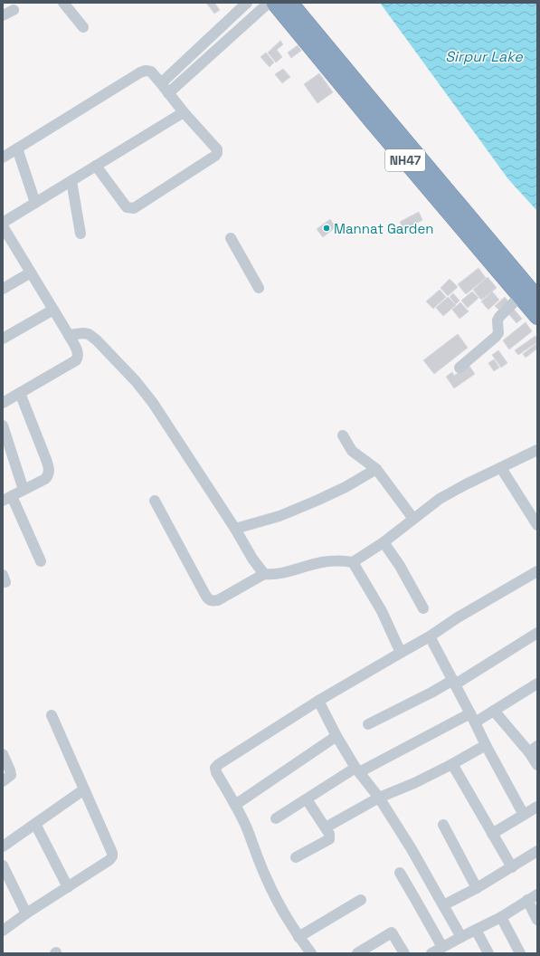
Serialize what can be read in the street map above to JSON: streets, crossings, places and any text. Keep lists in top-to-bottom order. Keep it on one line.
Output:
{"streets":{"highway":["NH47"]},"water":["Sirpur Lake"],"places":["Mannat Garden"]}
